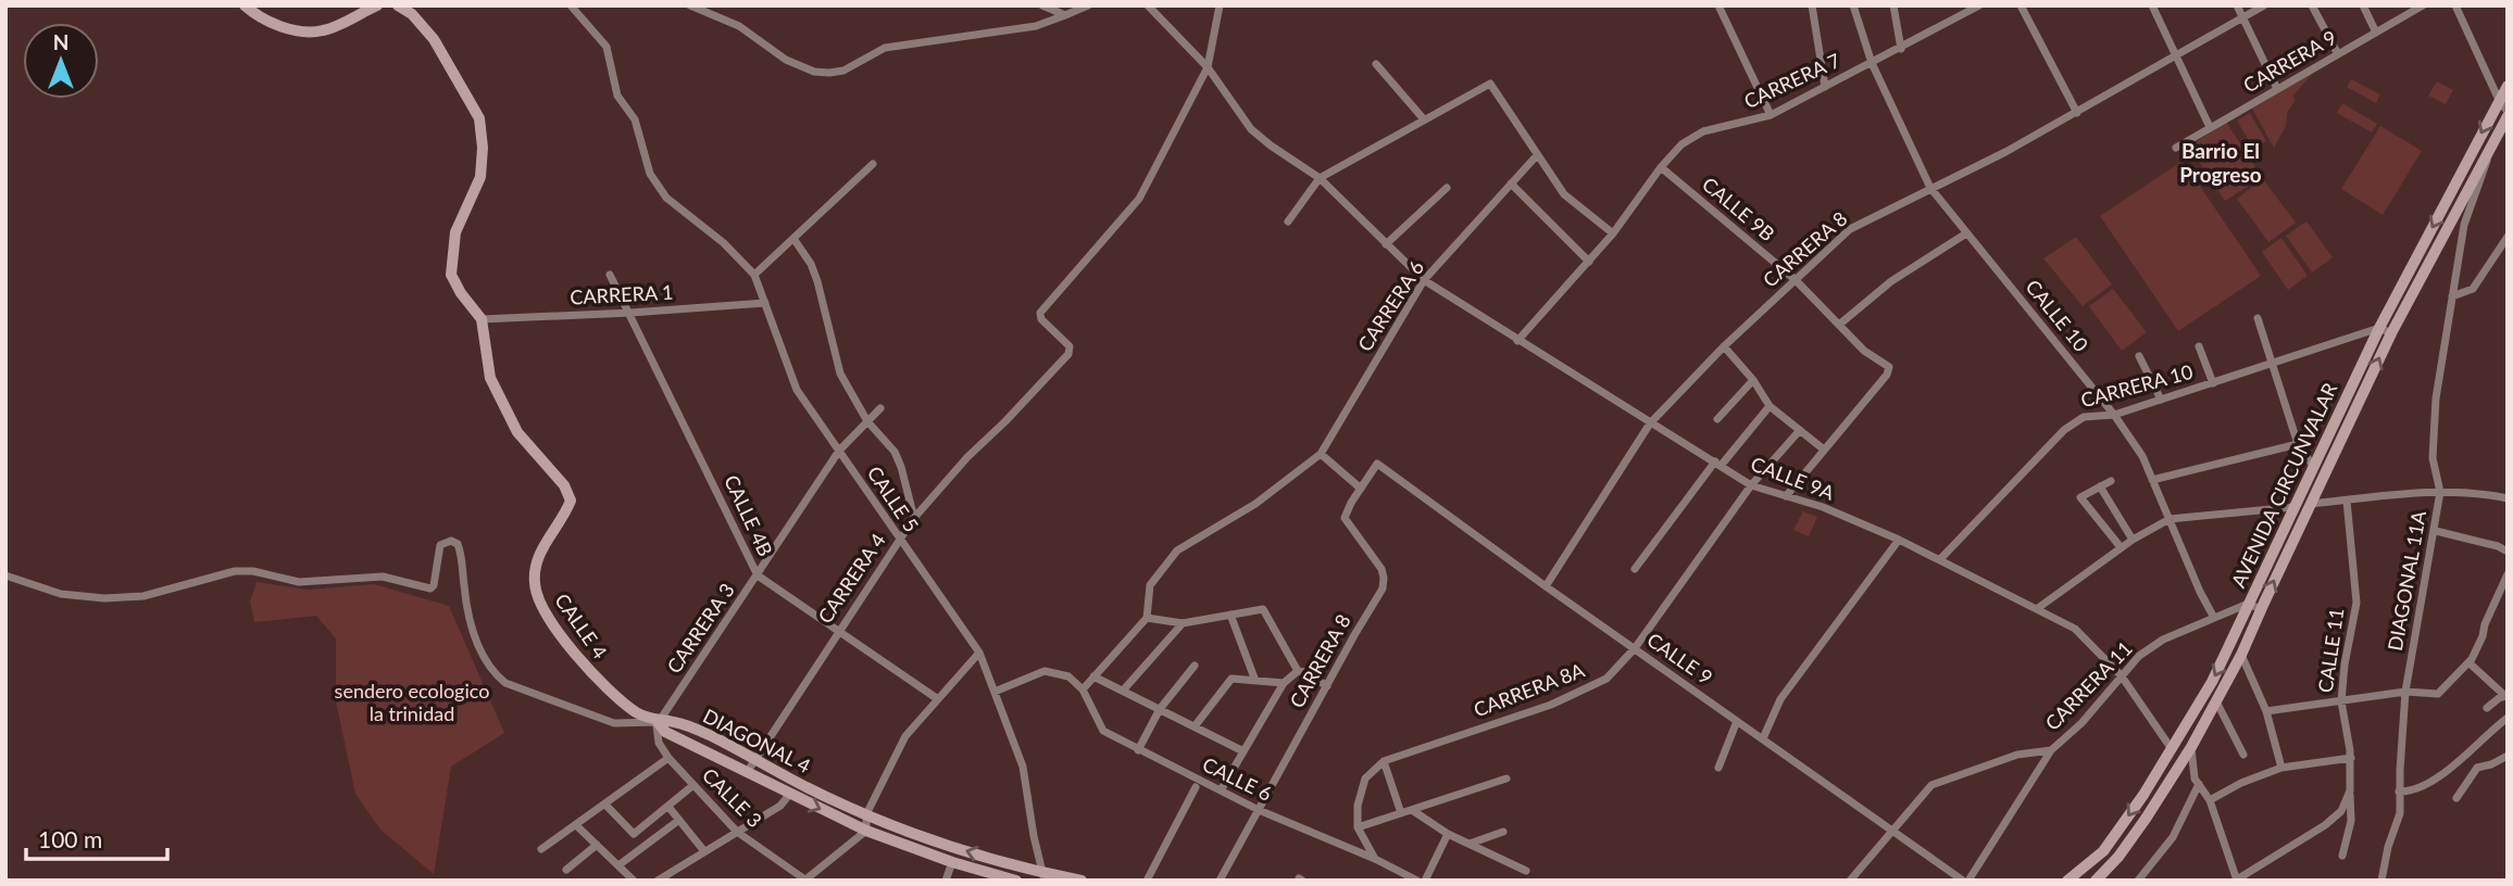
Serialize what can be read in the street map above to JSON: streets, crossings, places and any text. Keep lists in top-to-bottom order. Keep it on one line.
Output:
{"streets":{"street":["CARRERA 9","CARRERA 7","CALLE 9B","CARRERA 8","CARRERA 1","CARRERA 6","CALLE 10","CARRERA 10","CALLE 9A","AVENIDA CIRCUNVALAR","CALLE 5","CALLE 4B","CARRERA 4","DIAGONAL 11A","CALLE 4","CARRERA 3","CALLE 11","CALLE 9","CARRERA 11","CARRERA 8A","DIAGONAL 4","CALLE 6","CALLE 3"]},"crossings":[["CARRERA 7","CALLE 9B"],["CARRERA 7","CALLE 10"],["CARRERA 7","CALLE 9A"],["CALLE 9B","CARRERA 8"],["CALLE 9B","CALLE 9A"],["CARRERA 8","CALLE 10"],["CARRERA 8","CALLE 9A"],["CARRERA 8","CALLE 9"],["CARRERA 8","CALLE 6"],["CARRERA 1","CALLE 5"],["CARRERA 1","CALLE 4B"],["CARRERA 1","CALLE 4"],["CARRERA 6","CALLE 9A"],["CALLE 10","CARRERA 10"],["CALLE 10","CARRERA 11"],["CARRERA 10","CALLE 9A"],["CARRERA 10","AVENIDA CIRCUNVALAR"],["CALLE 9A","AVENIDA CIRCUNVALAR"],["CALLE 9A","CARRERA 4"],["CALLE 9A","CARRERA 11"],["CALLE 9A","CARRERA 8A"],["AVENIDA CIRCUNVALAR","DIAGONAL 11A"],["CALLE 5","CARRERA 4"],["CALLE 5","CARRERA 3"],["CALLE 5","DIAGONAL 4"],["CALLE 5","CALLE 6"],["CALLE 4B","CARRERA 4"],["CALLE 4B","CARRERA 3"],["CARRERA 4","DIAGONAL 4"],["CALLE 4","CARRERA 3"],["CALLE 4","DIAGONAL 4"],["CALLE 4","CALLE 3"],["CARRERA 3","DIAGONAL 4"],["CARRERA 3","CALLE 3"],["CALLE 9","CARRERA 11"],["CALLE 9","CARRERA 8A"],["DIAGONAL 4","CALLE 3"]],"districts":["Barrio El Progreso"],"parks":["sendero ecologico la trinidad"],"scale_bar":"100 m","north":"top"}
